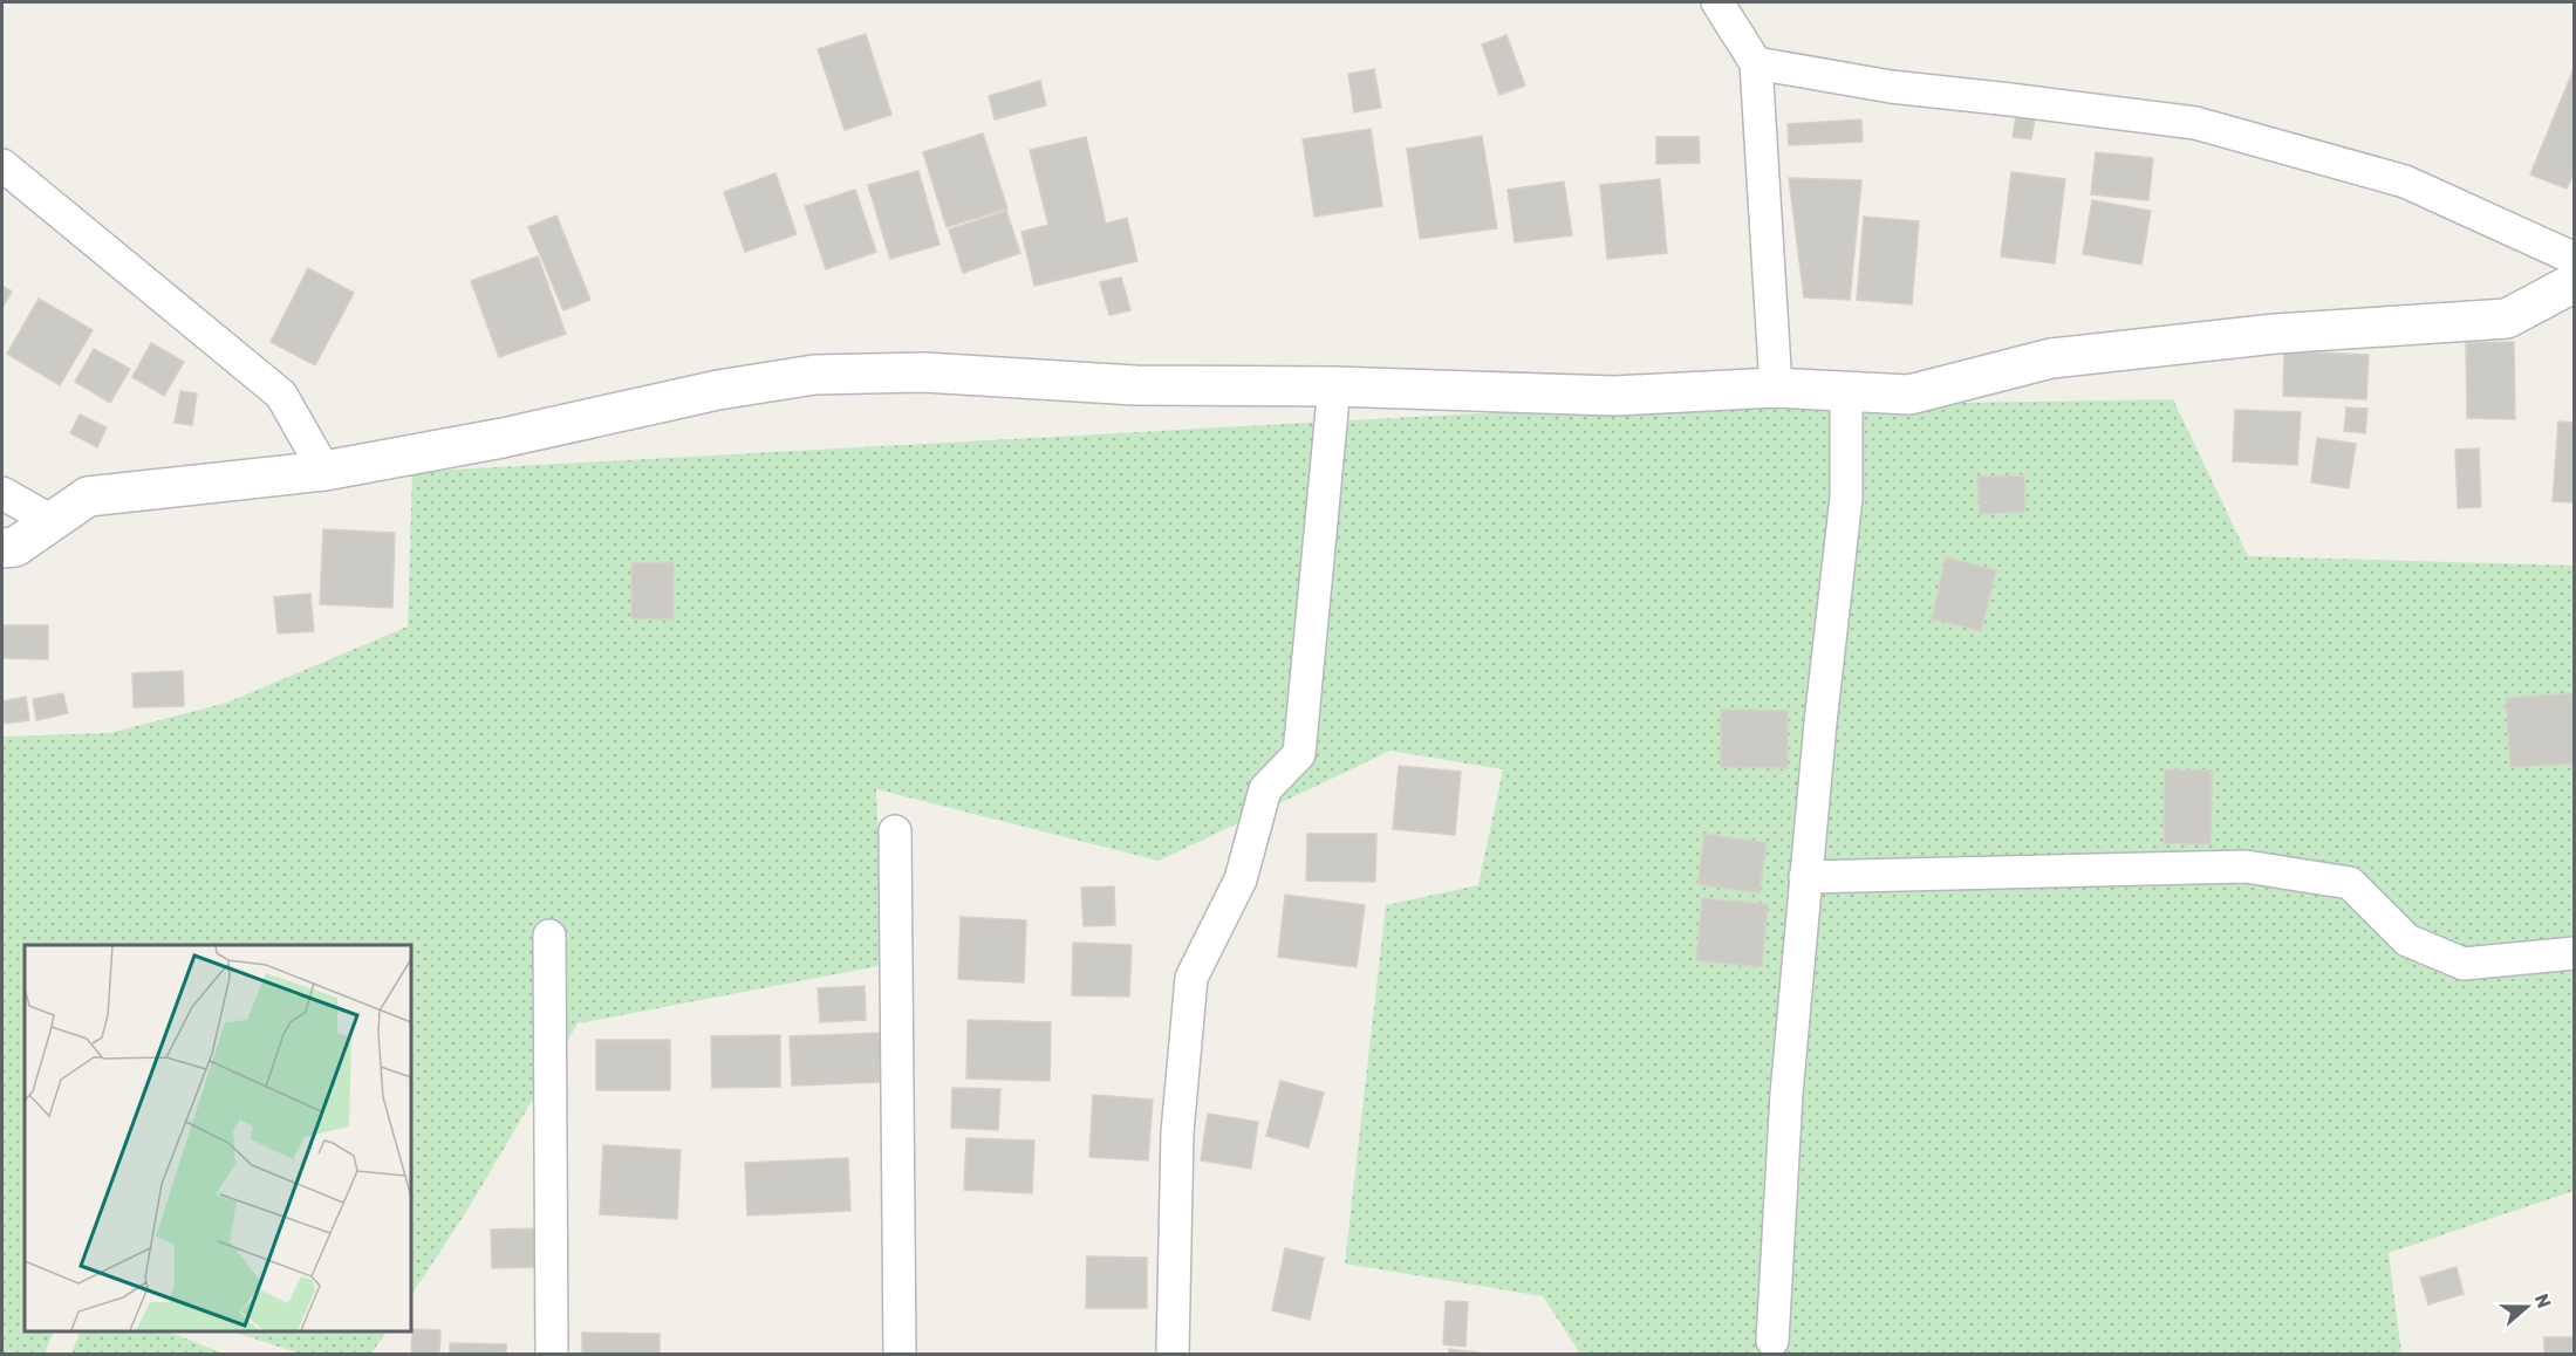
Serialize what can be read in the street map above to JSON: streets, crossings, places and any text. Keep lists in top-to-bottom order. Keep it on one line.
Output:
{"north":"right"}
